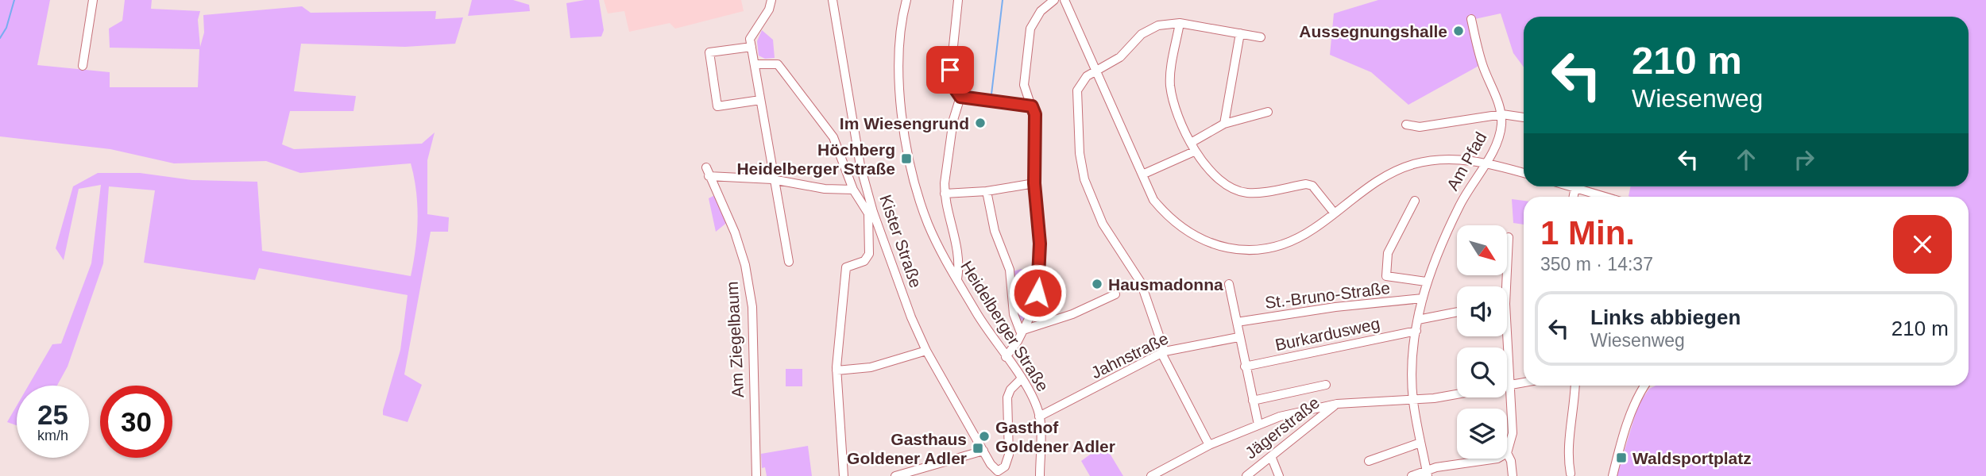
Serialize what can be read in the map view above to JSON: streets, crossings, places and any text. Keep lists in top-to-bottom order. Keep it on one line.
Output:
{"streets":{"street":["Am Pfad","Kister Straße","St.-Bruno-Straße","Heidelberger Straße","Burkardusweg","Am Ziegelbaum","Jahnstraße","Jägerstraße"]},"crossings":[["Am Pfad","St.-Bruno-Straße"],["Am Pfad","Burkardusweg"],["Heidelberger Straße","Jahnstraße"]],"places":{"other":["Aussegnungshalle","Im Wiesengrund","Hausmadonna","Gasthof Goldener Adler"],"transit":["Höchberg Heidelberger Straße","Gasthaus Goldener Adler","Waldsportplatz"]},"north":"bottom right","page":{"turn":["210 m","Wiesenweg"],"heading":["1 Min.","350 m · 14:37"],"list":[{"name":"Links abbiegen","note":"Wiesenweg","value":"210 m"}],"speed":"25 km/h","limit":"30"}}
